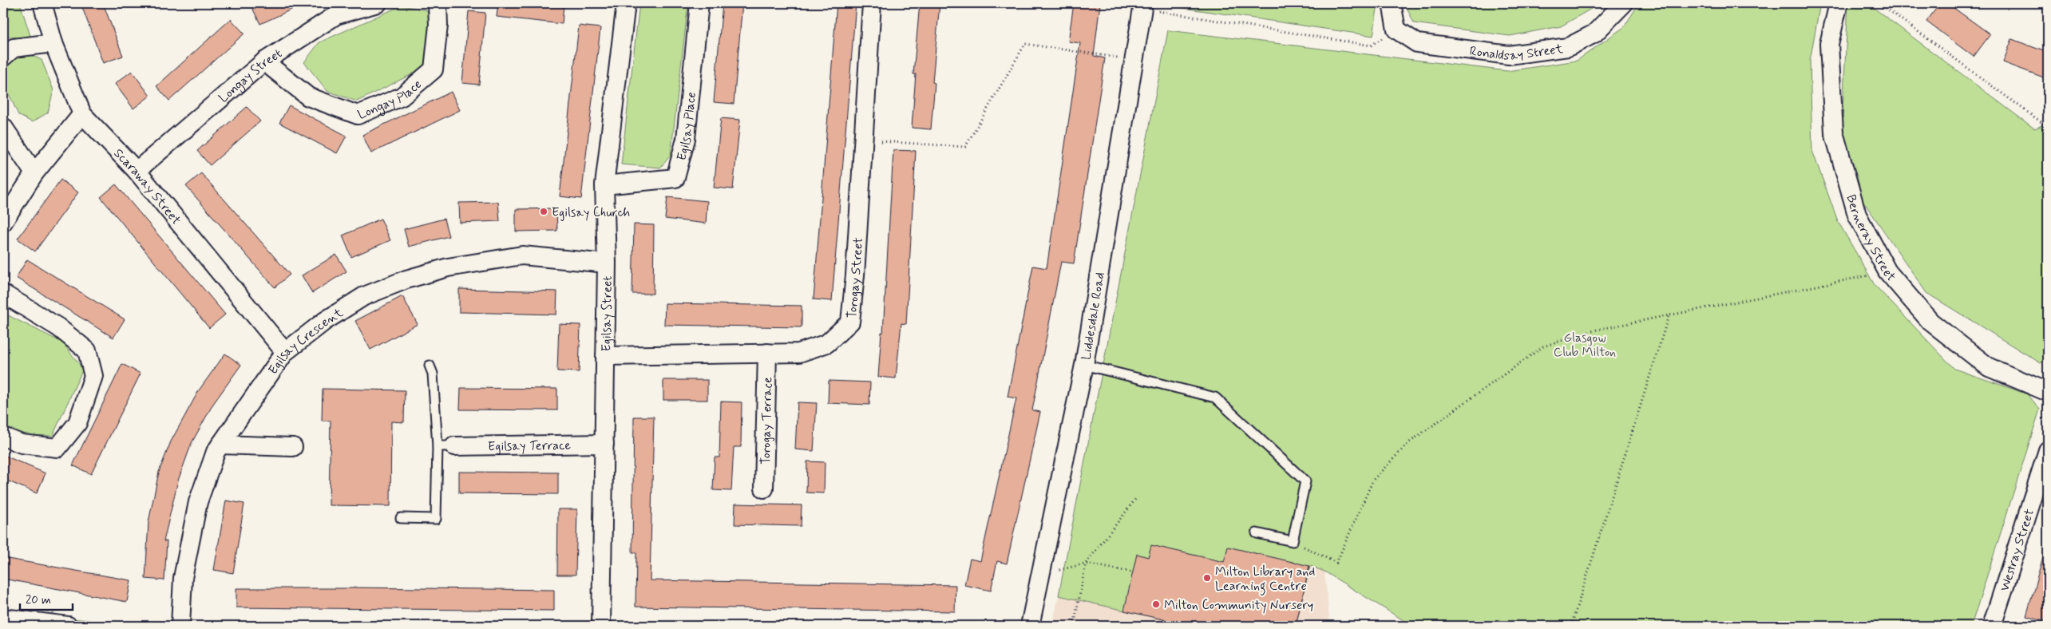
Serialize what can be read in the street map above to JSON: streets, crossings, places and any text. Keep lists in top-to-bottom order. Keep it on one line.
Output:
{"streets":{"street":["Ronaldsay Street","Longay Street","Longay Place","Egilsay Place","Scaraway Street","Berneray Street","Torogay Street","Egilsay Street","Liddesdale Road","Egilsay Crescent","Torogay Terrace","Egilsay Terrace","Westray Street"]},"crossings":[["Longay Street","Longay Place"],["Longay Street","Scaraway Street"],["Egilsay Place","Egilsay Street"],["Scaraway Street","Egilsay Crescent"],["Torogay Street","Egilsay Street"],["Torogay Street","Torogay Terrace"],["Egilsay Street","Egilsay Crescent"],["Egilsay Street","Egilsay Terrace"]],"parks":["Glasgow Club Milton"],"places":["Egilsay Church","Milton Library and Learning Centre","Milton Community Nursery"],"scale_bar":"20 m"}
